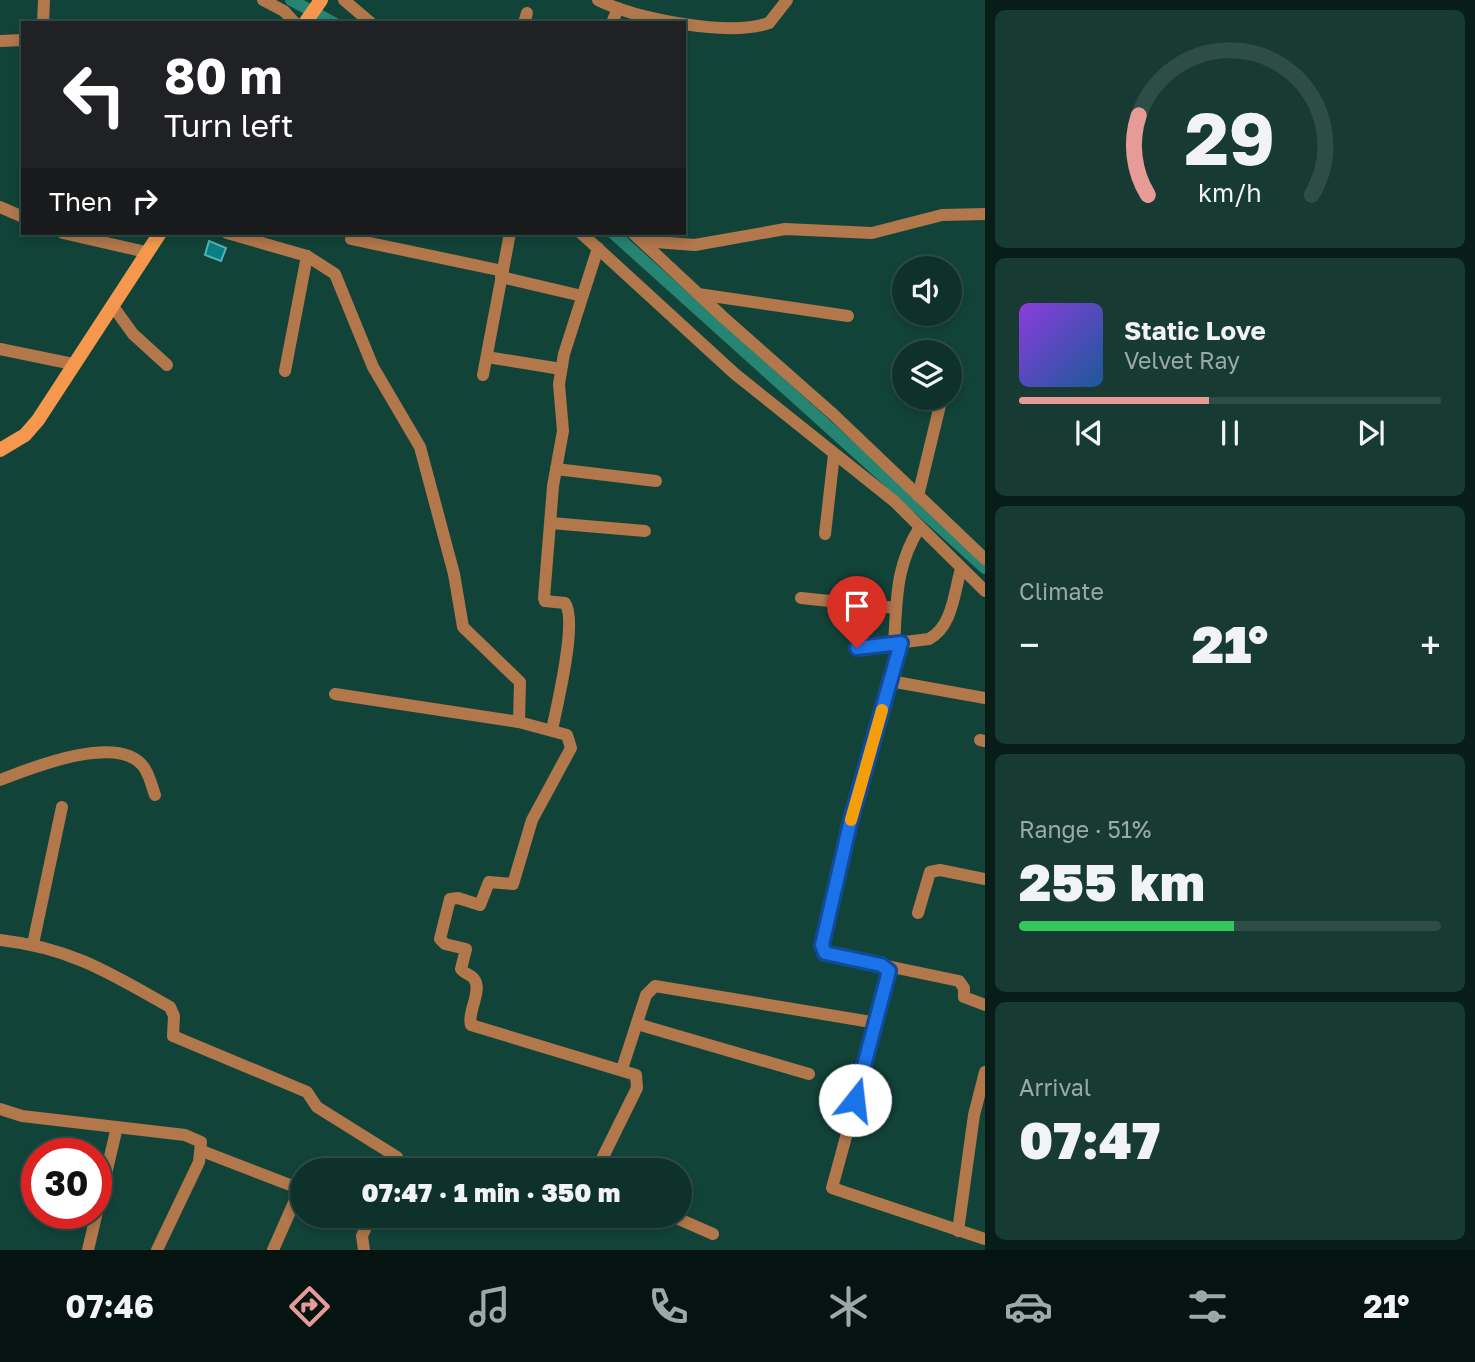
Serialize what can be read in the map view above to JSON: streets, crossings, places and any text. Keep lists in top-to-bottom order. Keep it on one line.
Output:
{"page":{"turn":["80 m","Turn left"],"then":"Then","song":["Static Love","Velvet Ray"],"tile":["Climate",["Range · 51%","255 km"],["Arrival","07:47"]],"heat":["−","21°","+"],"limit":"30","trip":"07:47 · 1 min · 350 m","tabs":["07:46","21°"],"gauge":["29","km/h"]}}
